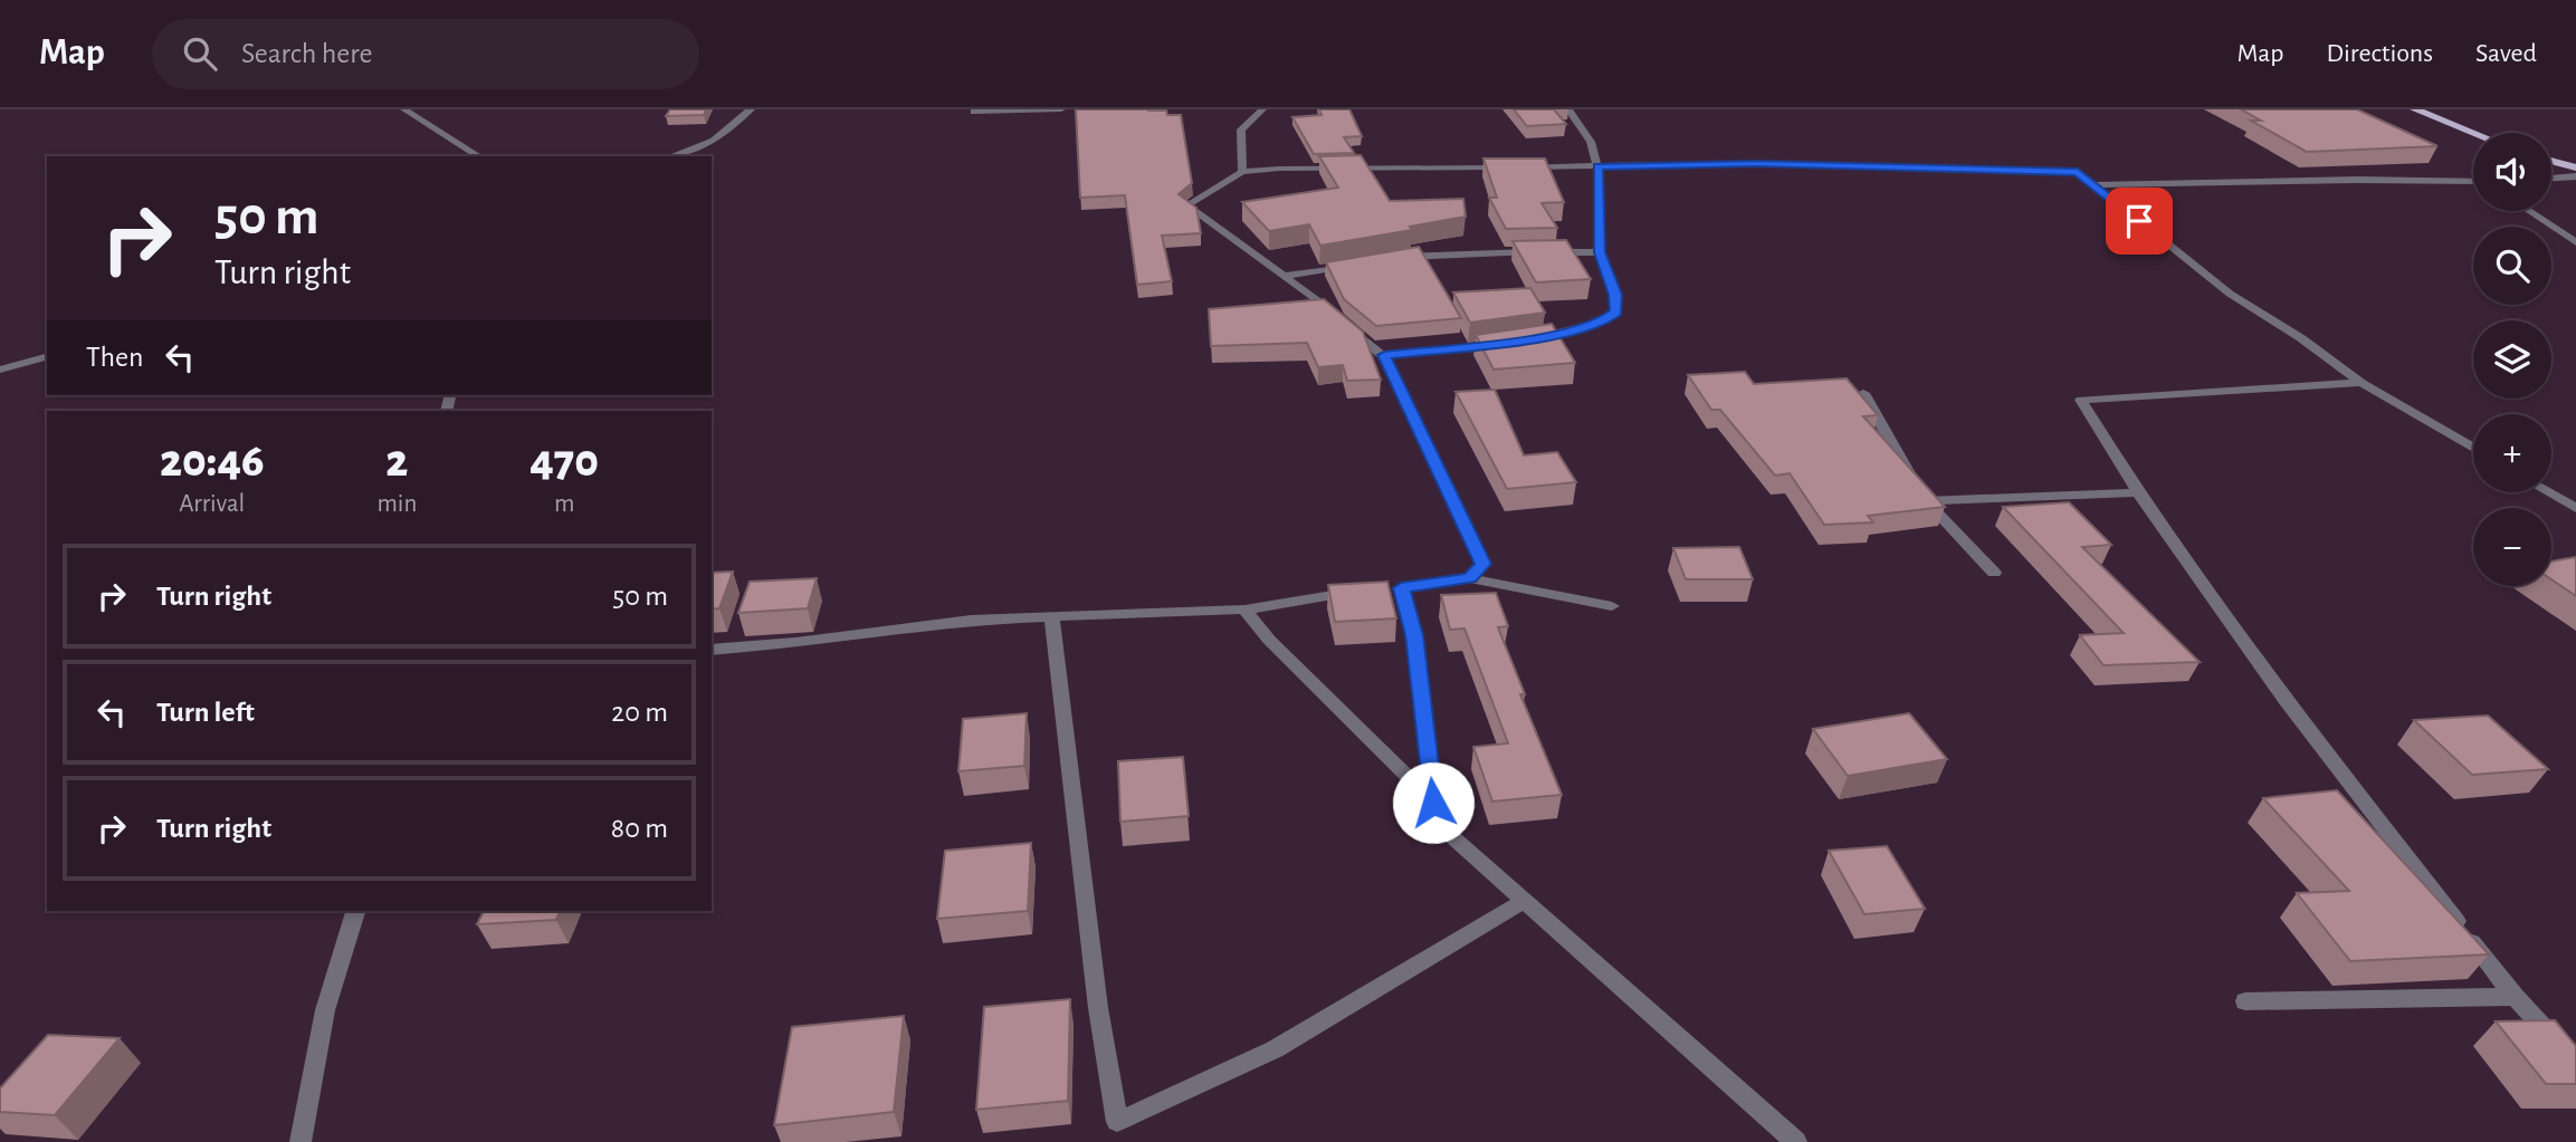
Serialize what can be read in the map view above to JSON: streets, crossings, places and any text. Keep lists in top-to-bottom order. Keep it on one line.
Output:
{"page":{"header":"Map","search":"Search here","nav":["Map","Directions","Saved"],"map_buttons":["+","−"],"turn":["50 m","Turn right"],"then":"Then","eta":["20:46","Arrival","2","min","470","m"],"list":[{"name":"Turn right","value":"50 m"},{"name":"Turn left","value":"20 m"},{"name":"Turn right","value":"80 m"}]}}
